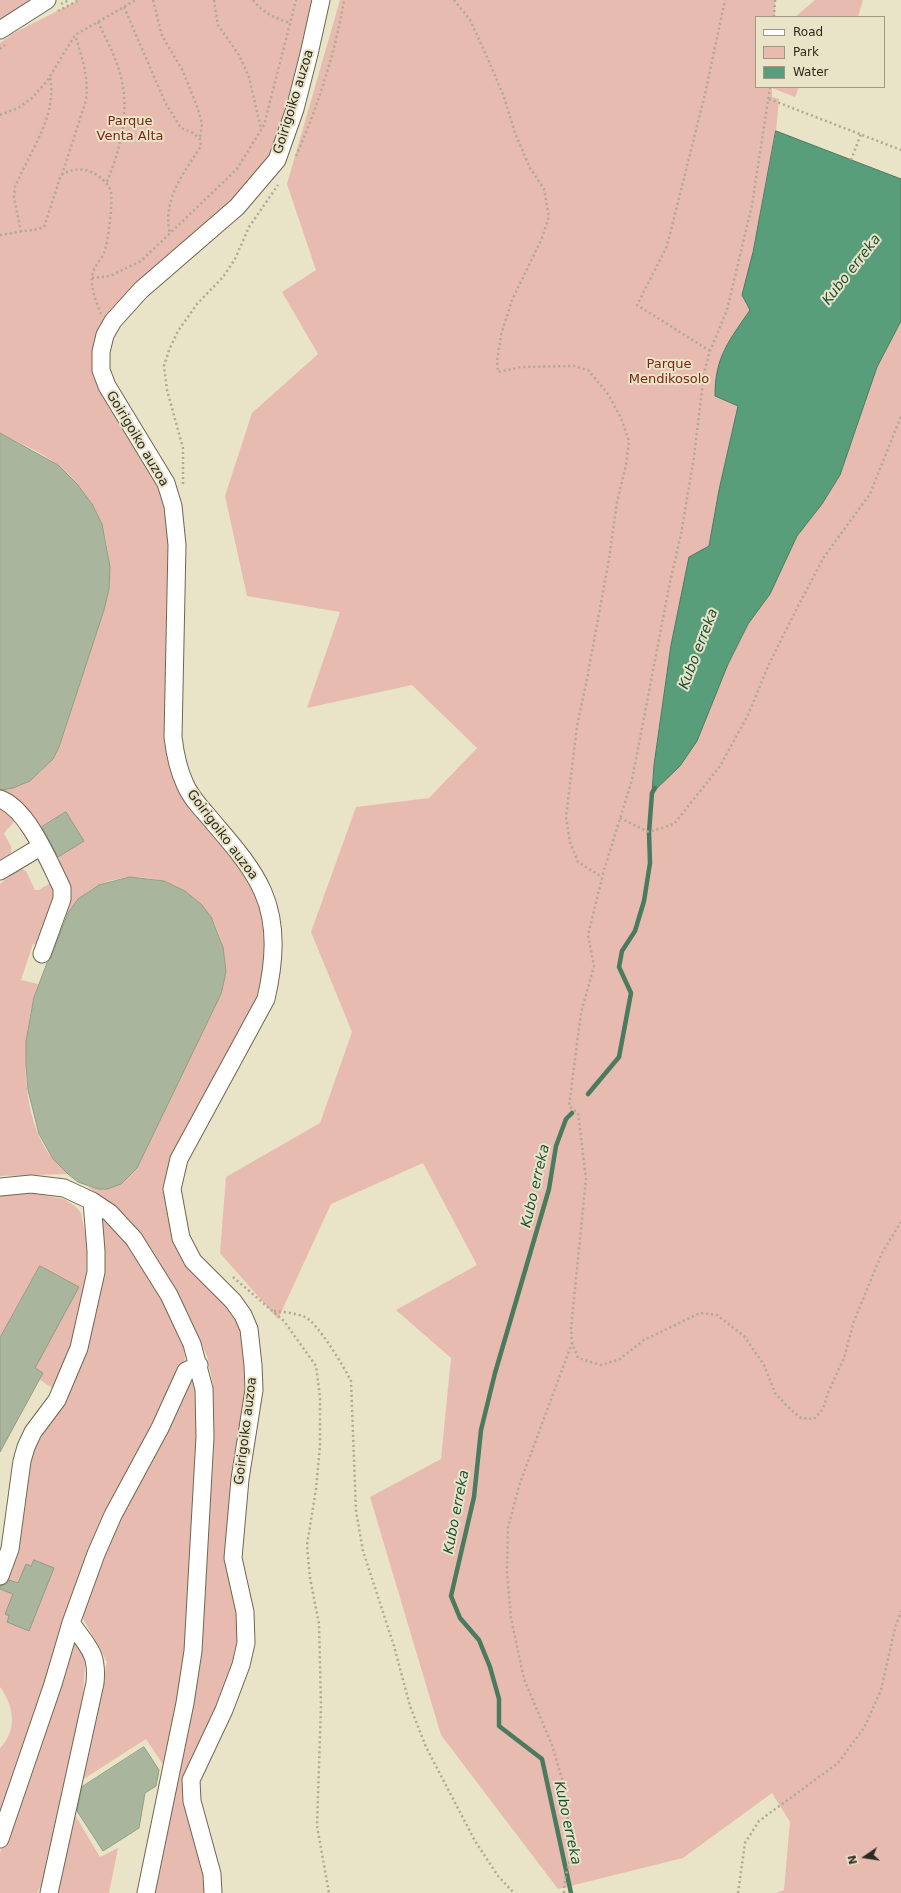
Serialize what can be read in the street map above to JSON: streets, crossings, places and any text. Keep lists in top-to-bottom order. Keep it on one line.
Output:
{"streets":{"street":["Goirigoiko auzoa"]},"water":["Kubo erreka"],"parks":["Parque Venta Alta","Parque Mendikosolo"],"legend":["Road","Park","Water"],"north":"left"}
